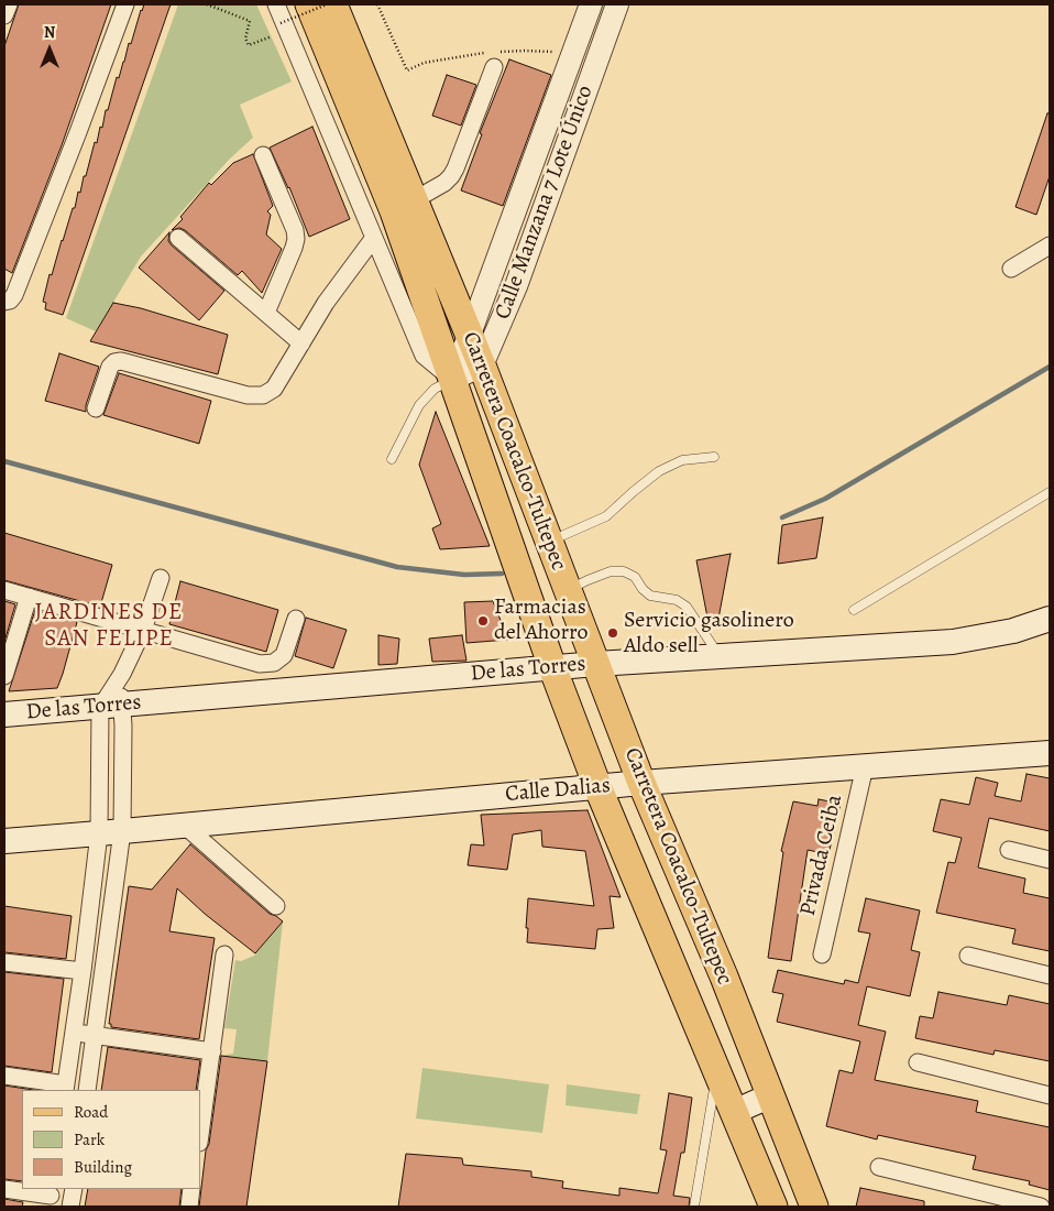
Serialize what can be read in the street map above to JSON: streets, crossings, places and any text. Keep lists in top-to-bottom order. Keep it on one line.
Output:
{"streets":{"main road":["Carretera Coacalco-Tultepec","De las Torres","Calle Dalias"],"street":["Calle Manzana 7 Lote Único","Privada Ceiba"]},"crossings":[["Calle Manzana 7 Lote Único","Carretera Coacalco-Tultepec"],["Carretera Coacalco-Tultepec","De las Torres"],["Carretera Coacalco-Tultepec","Calle Dalias"],["Calle Dalias","Privada Ceiba"]],"districts":["JARDINES DE SAN FELIPE"],"places":["Farmacias del Ahorro","Servicio gasolinero Aldo sell"],"legend":["Road","Park","Building"],"north":"top"}
